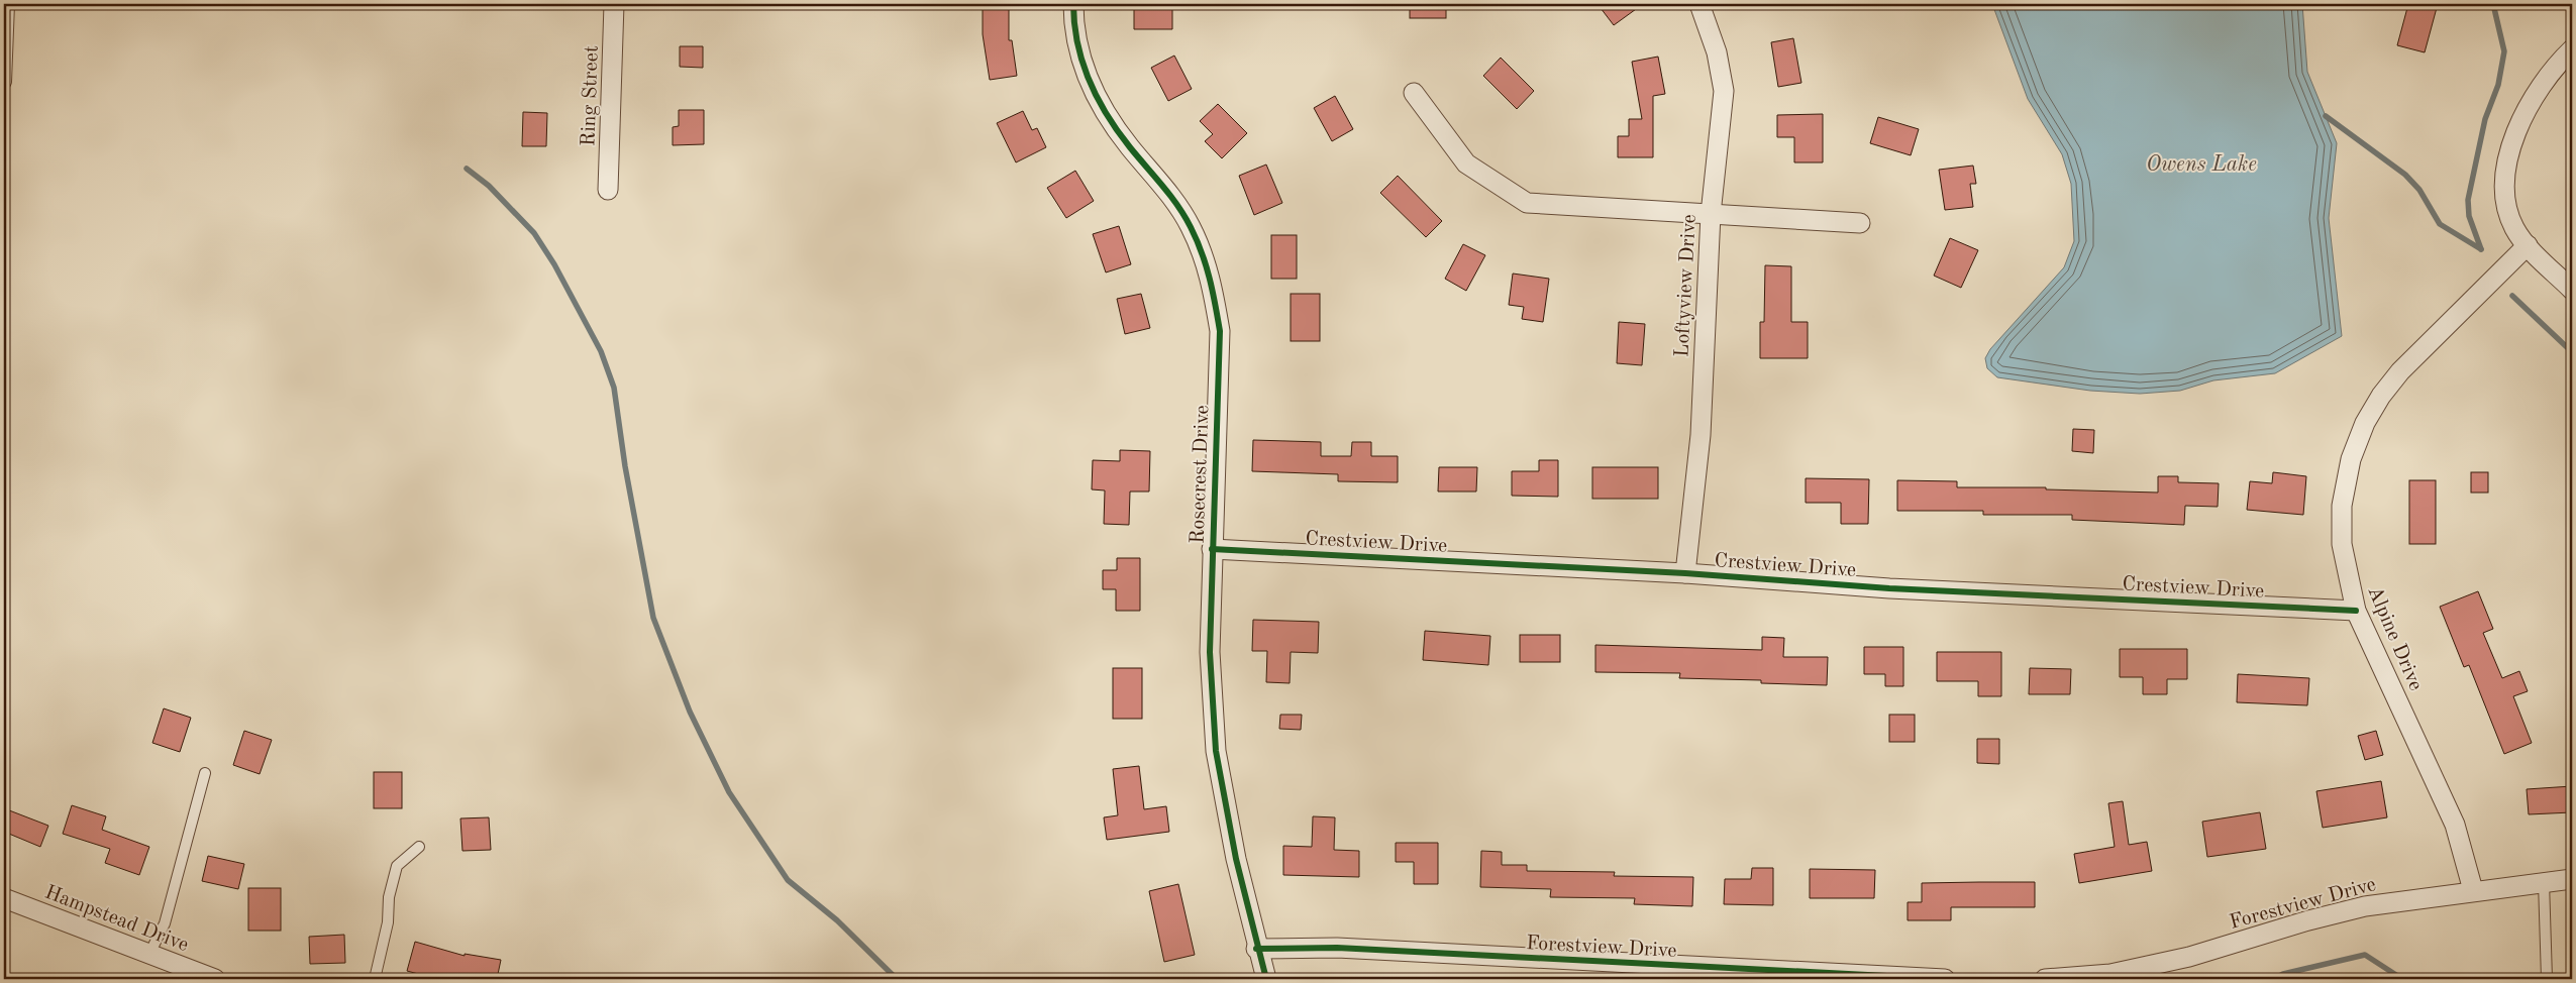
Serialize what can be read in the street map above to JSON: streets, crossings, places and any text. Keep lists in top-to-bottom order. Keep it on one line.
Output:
{"streets":{"street":["Ring Street","Loftyview Drive","Rosecrest Drive","Crestview Drive","Alpine Drive","Forestview Drive","Hampstead Drive"]},"crossings":[["Loftyview Drive","Crestview Drive"],["Rosecrest Drive","Crestview Drive"],["Rosecrest Drive","Forestview Drive"],["Crestview Drive","Alpine Drive"],["Alpine Drive","Forestview Drive"]],"water":["Owens Lake"]}
